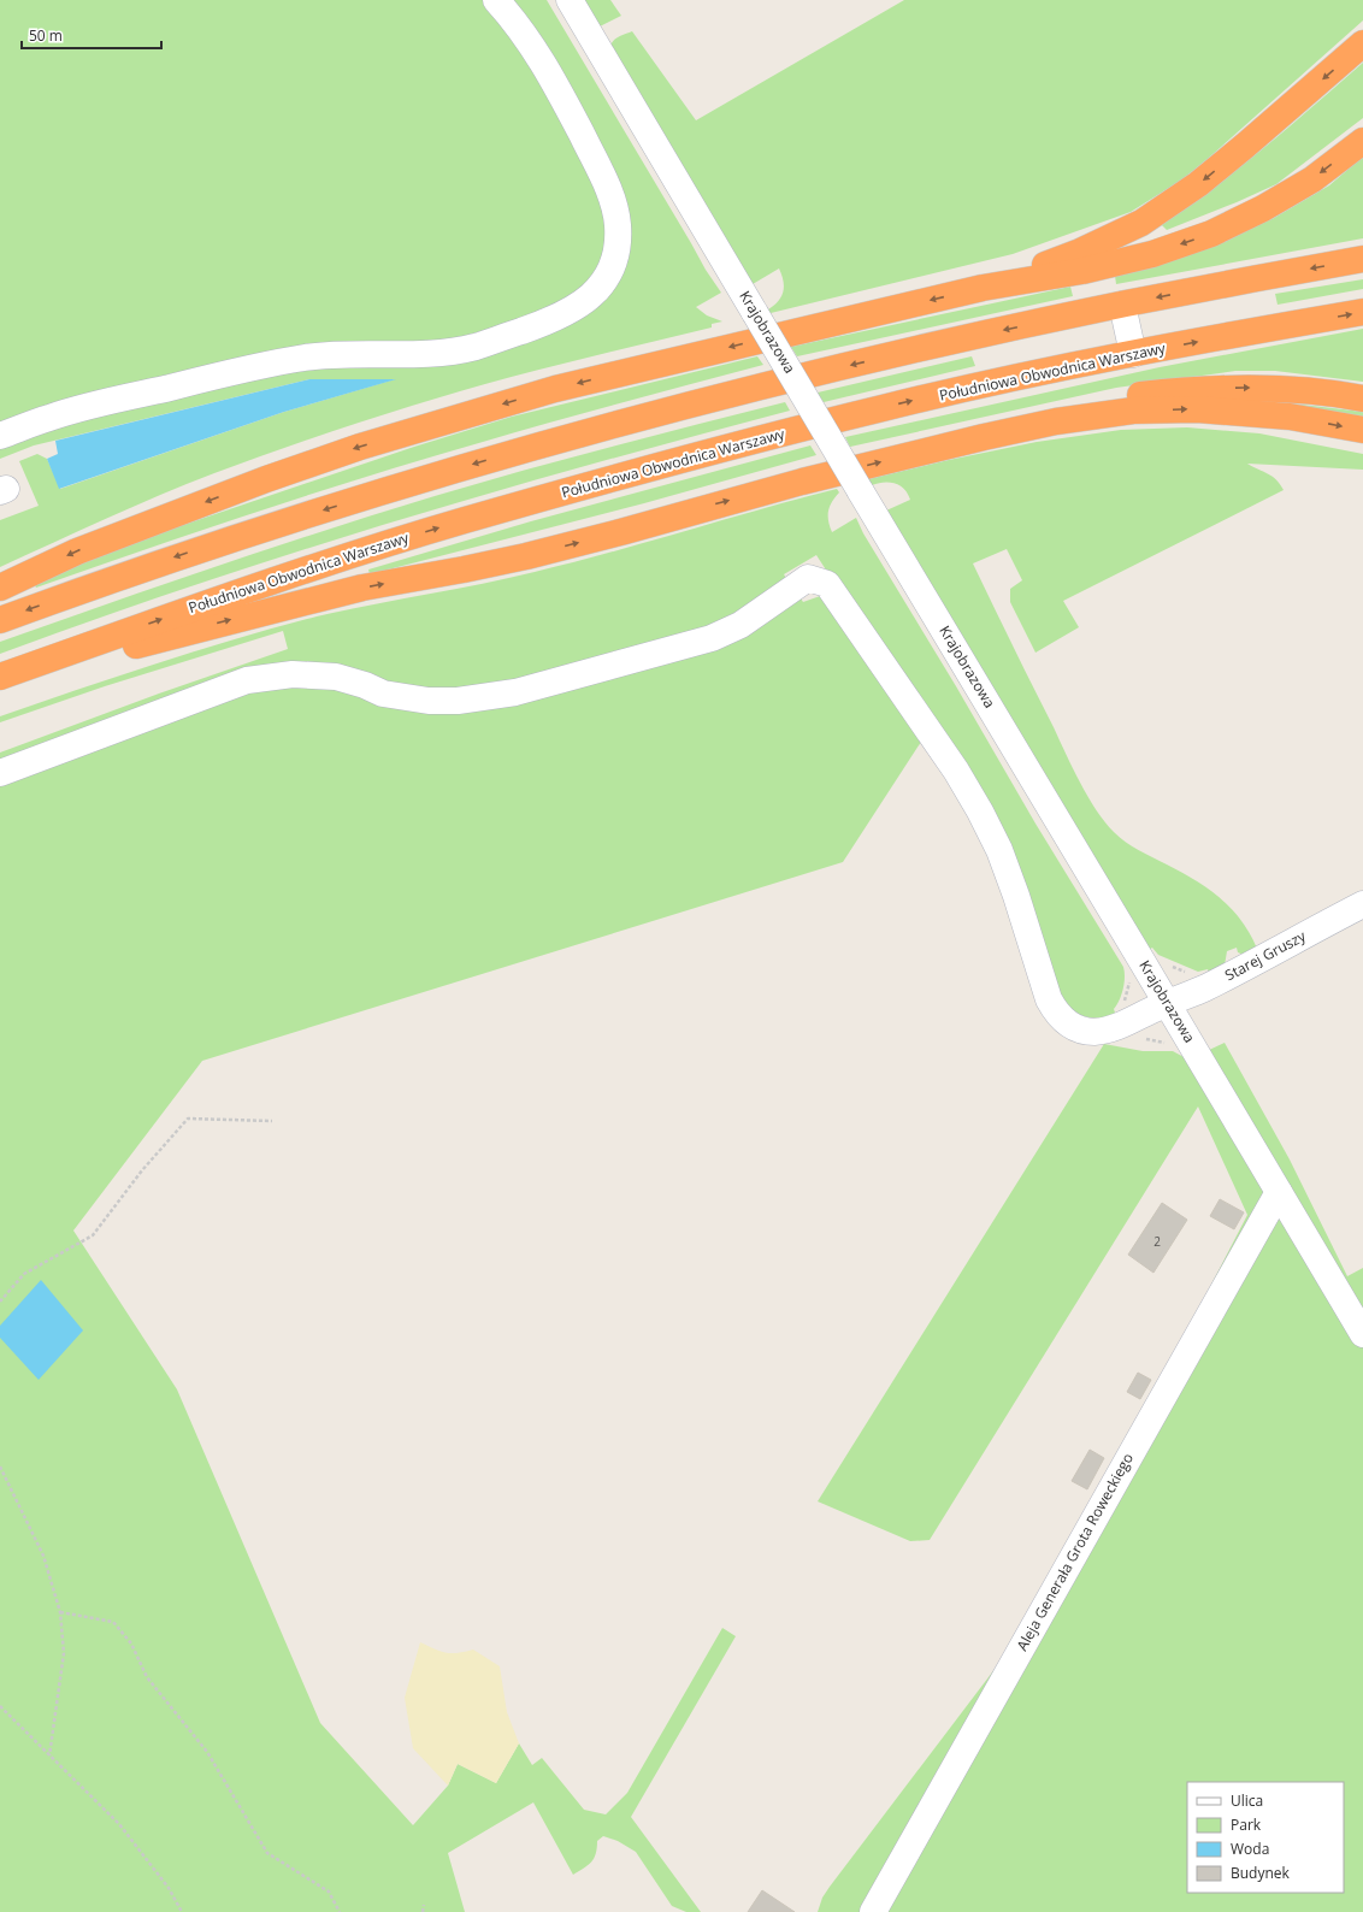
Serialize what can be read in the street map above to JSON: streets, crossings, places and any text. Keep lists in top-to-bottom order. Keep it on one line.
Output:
{"streets":{"highway":["Południowa Obwodnica Warszawy"],"street":["Krajobrazowa","Starej Gruszy","Aleja Generała Grota Roweckiego"]},"crossings":[["Krajobrazowa","Starej Gruszy"],["Krajobrazowa","Aleja Generała Grota Roweckiego"]],"house_numbers":["2"],"legend":["Ulica","Park","Woda","Budynek"],"scale_bar":"50 m"}
